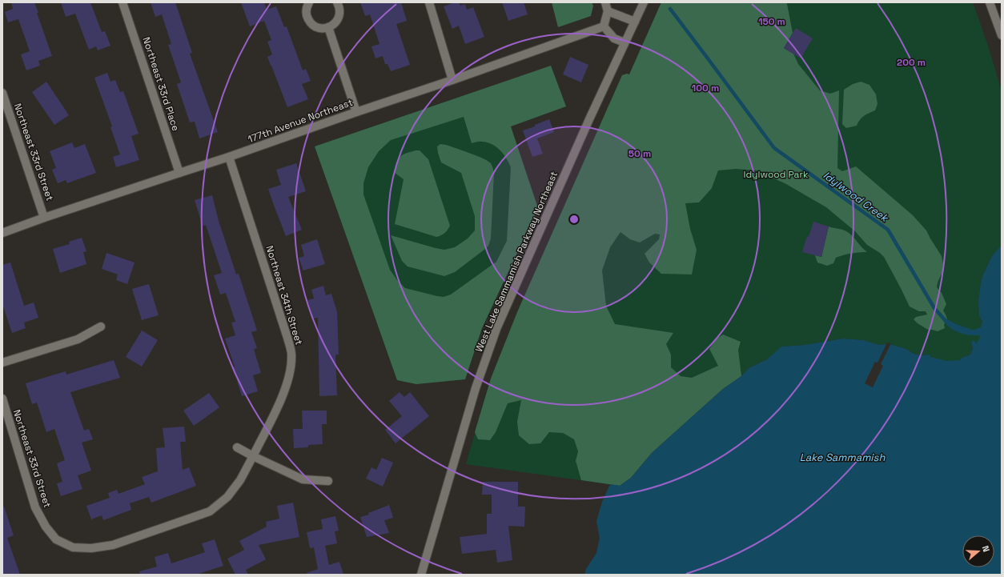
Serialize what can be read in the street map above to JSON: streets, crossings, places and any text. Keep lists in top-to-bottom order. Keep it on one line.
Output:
{"streets":{"street":["Northeast 33rd Place","177th Avenue Northeast","Northeast 33rd Street","West Lake Sammamish Parkway Northeast","Northeast 34th Street"]},"crossings":[["Northeast 33rd Place","177th Avenue Northeast"],["177th Avenue Northeast","Northeast 33rd Street"],["177th Avenue Northeast","Northeast 34th Street"],["Northeast 33rd Street","Northeast 34th Street"]],"water":["Idylwood Creek","Lake Sammamish"],"parks":["Idylwood Park"],"north":"right","rings":["150 m","200 m","100 m","50 m"]}
